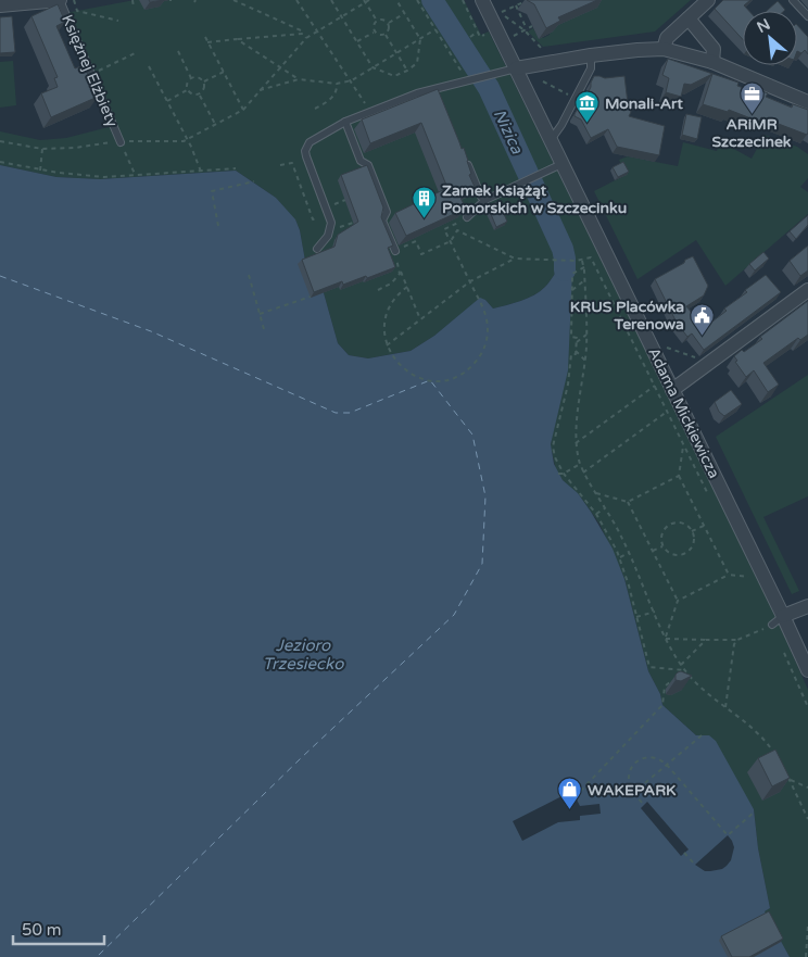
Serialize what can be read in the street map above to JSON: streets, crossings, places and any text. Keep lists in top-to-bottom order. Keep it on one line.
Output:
{"streets":{"street":["Adama Mickiewicza"],"lane":["Księżnej Elżbiety"]},"water":["Nizica","Jezioro Trzesiecko"],"places":{"office":["ARiMR Szczecinek"],"museum":["Monali-Art"],"building":["Zamek Książąt Pomorskich w Szczecinku"],"public building":["KRUS Placówka Terenowa"],"shop":["WAKEPARK"]},"scale_bar":"50 m","north":"top left"}
